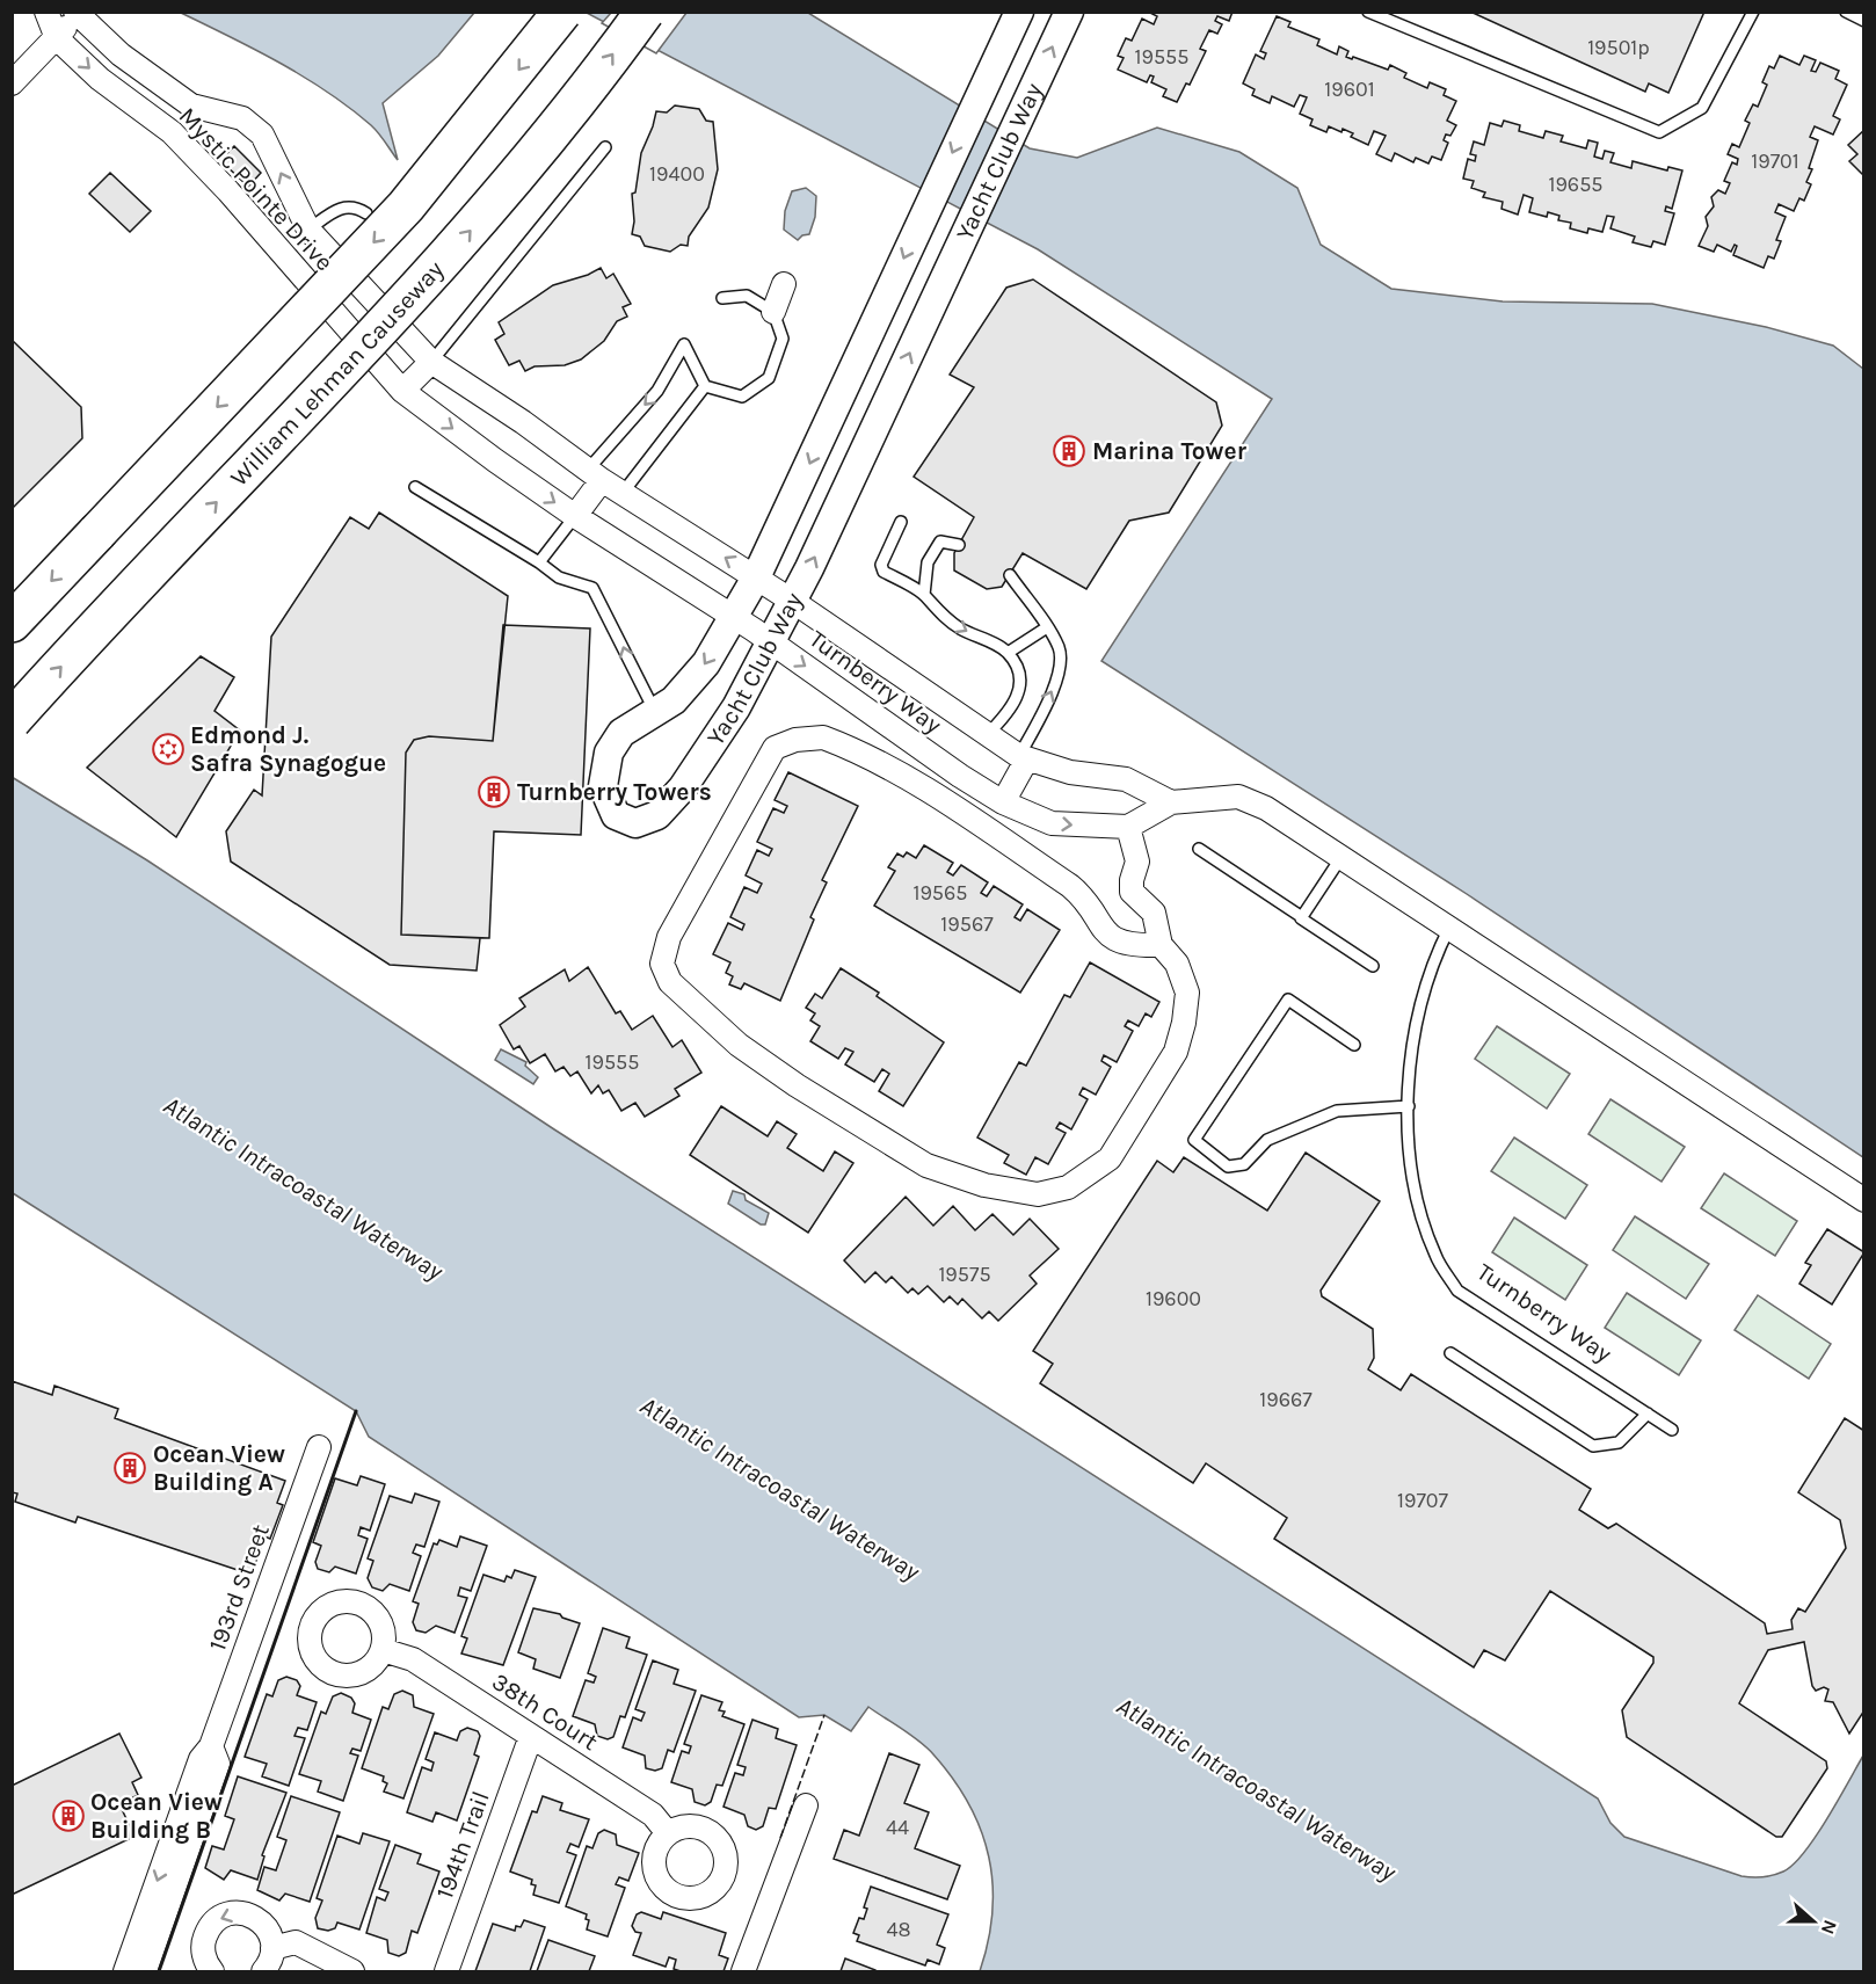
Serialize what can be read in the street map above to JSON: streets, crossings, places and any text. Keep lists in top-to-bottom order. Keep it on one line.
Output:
{"streets":{"highway":["William Lehman Causeway"],"street":["Yacht Club Way","Mystic Pointe Drive","Turnberry Way","193rd Street","38th Court","194th Trail"]},"crossings":[["Yacht Club Way","Turnberry Way"],["Mystic Pointe Drive","Turnberry Way"],["38th Court","194th Trail"]],"water":["Atlantic Intracoastal Waterway"],"places":{"building":["Marina Tower","Turnberry Towers","Ocean View Building A","Ocean View Building B"],"synagogue":["Edmond J. Safra Synagogue"]},"house_numbers":["19501p","19555","19601","19701","19400","19655","19565","19567","19555","19575","19600","19667","19707","44","48"],"north":"right"}
